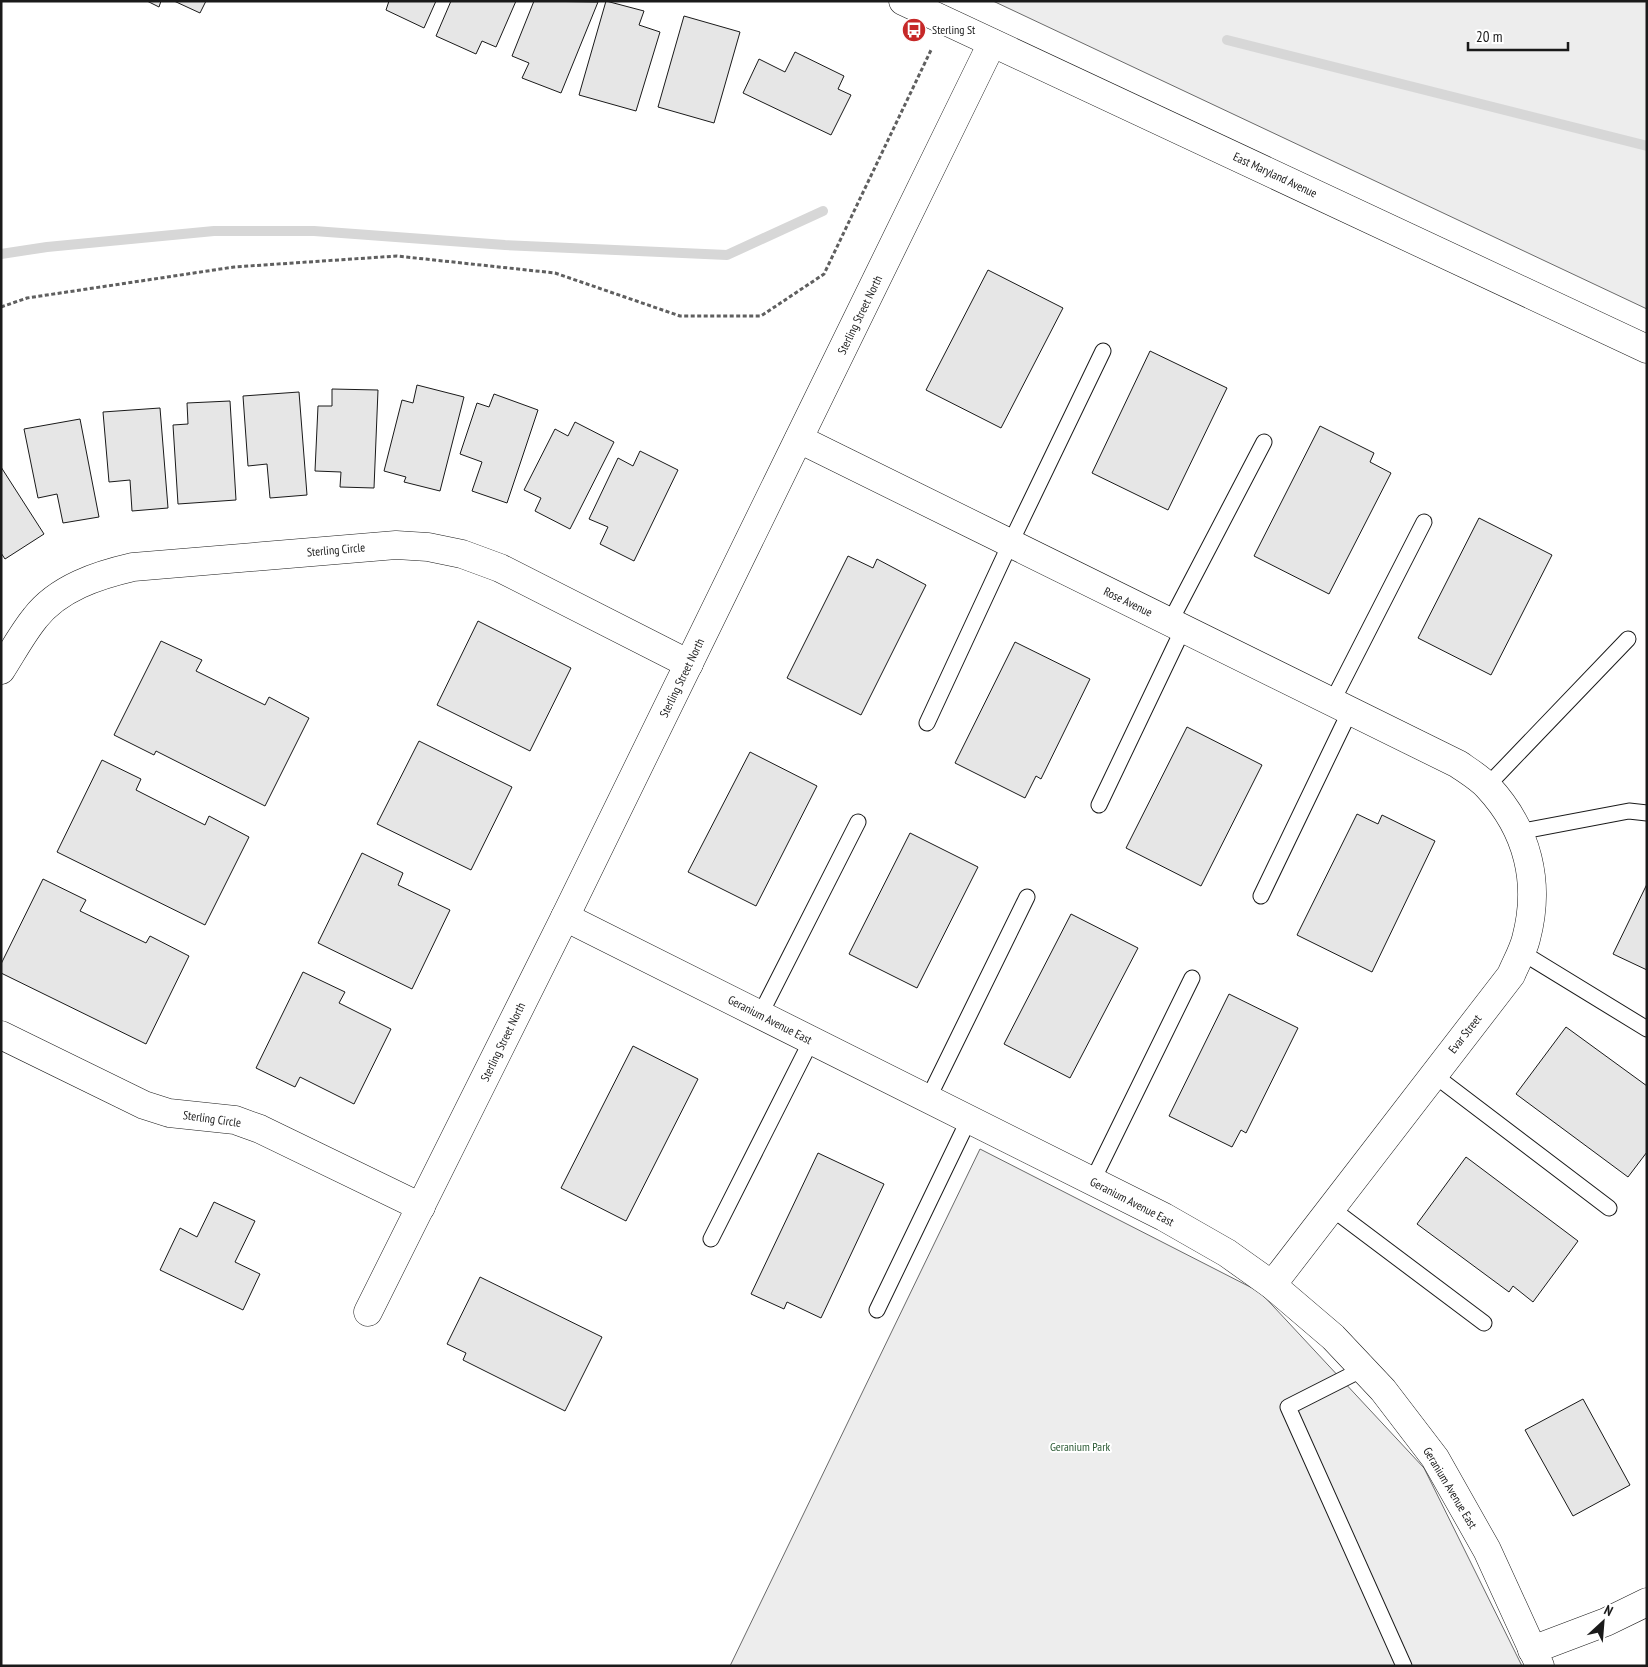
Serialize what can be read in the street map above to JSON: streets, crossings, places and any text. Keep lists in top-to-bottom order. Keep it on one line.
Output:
{"streets":{"street":["East Maryland Avenue","Sterling Street North","Sterling Circle","Rose Avenue","Geranium Avenue East","Evar Street"]},"crossings":[["East Maryland Avenue","Sterling Street North"],["Sterling Street North","Sterling Circle"],["Sterling Street North","Rose Avenue"],["Sterling Street North","Geranium Avenue East"],["Rose Avenue","Evar Street"],["Geranium Avenue East","Evar Street"]],"parks":["Geranium Park"],"places":{"bus stop":["Sterling St"]},"scale_bar":"20 m","north":"top right"}
